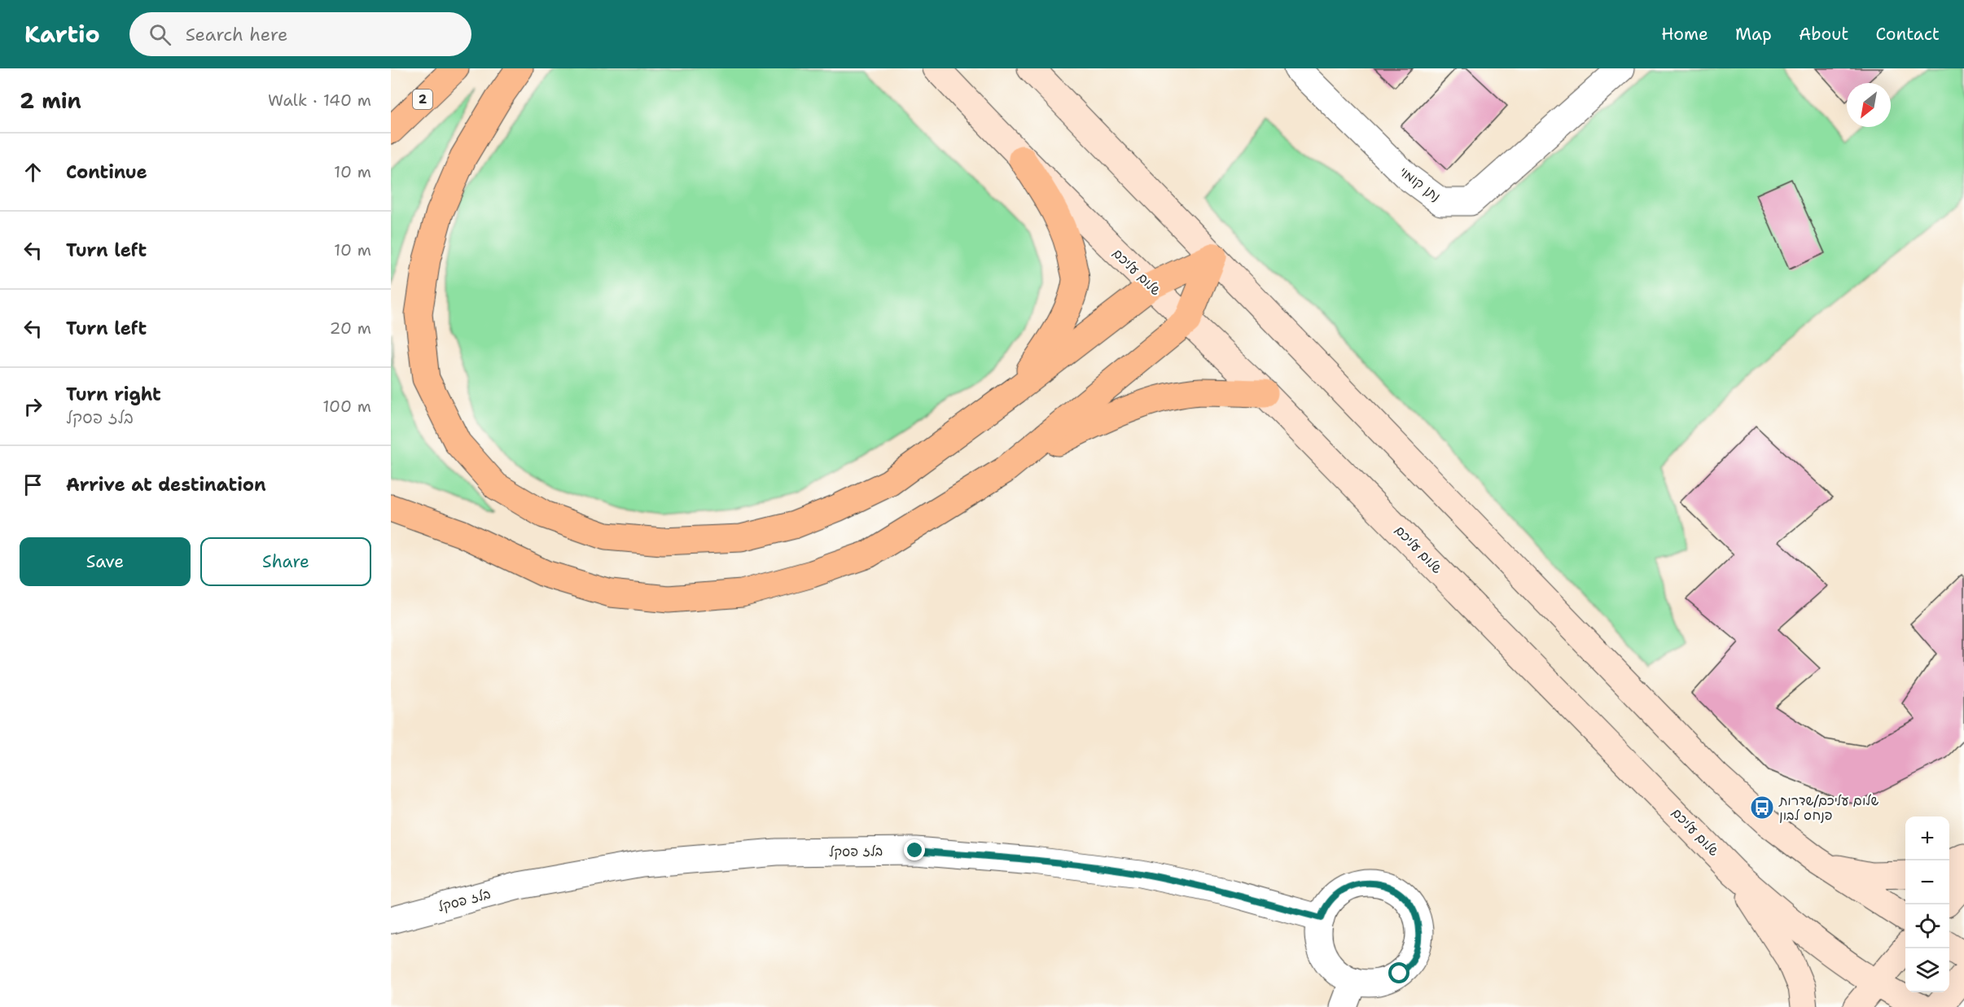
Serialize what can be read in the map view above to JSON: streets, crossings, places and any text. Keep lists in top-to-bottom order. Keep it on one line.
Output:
{"streets":{"highway":["2"],"main road":["שלום עליכם"],"street":["נתן קומוי","בלז פסקל"]},"places":{"bus stop":["שלום עליכם/שדרות פנחס לבון"]},"north":"bottom left","page":{"header":"Kartio","search":"Search here","nav":["Home","Map","About","Contact"],"heading":["2 min","Walk · 140 m"],"list":[["Continue","10 m"],["Turn left","10 m"],["Turn left","20 m"],["Turn right","בלז פסקל","100 m"],"Arrive at destination"],"buttons":["Save","Share"],"map_buttons":["+","−"]}}
